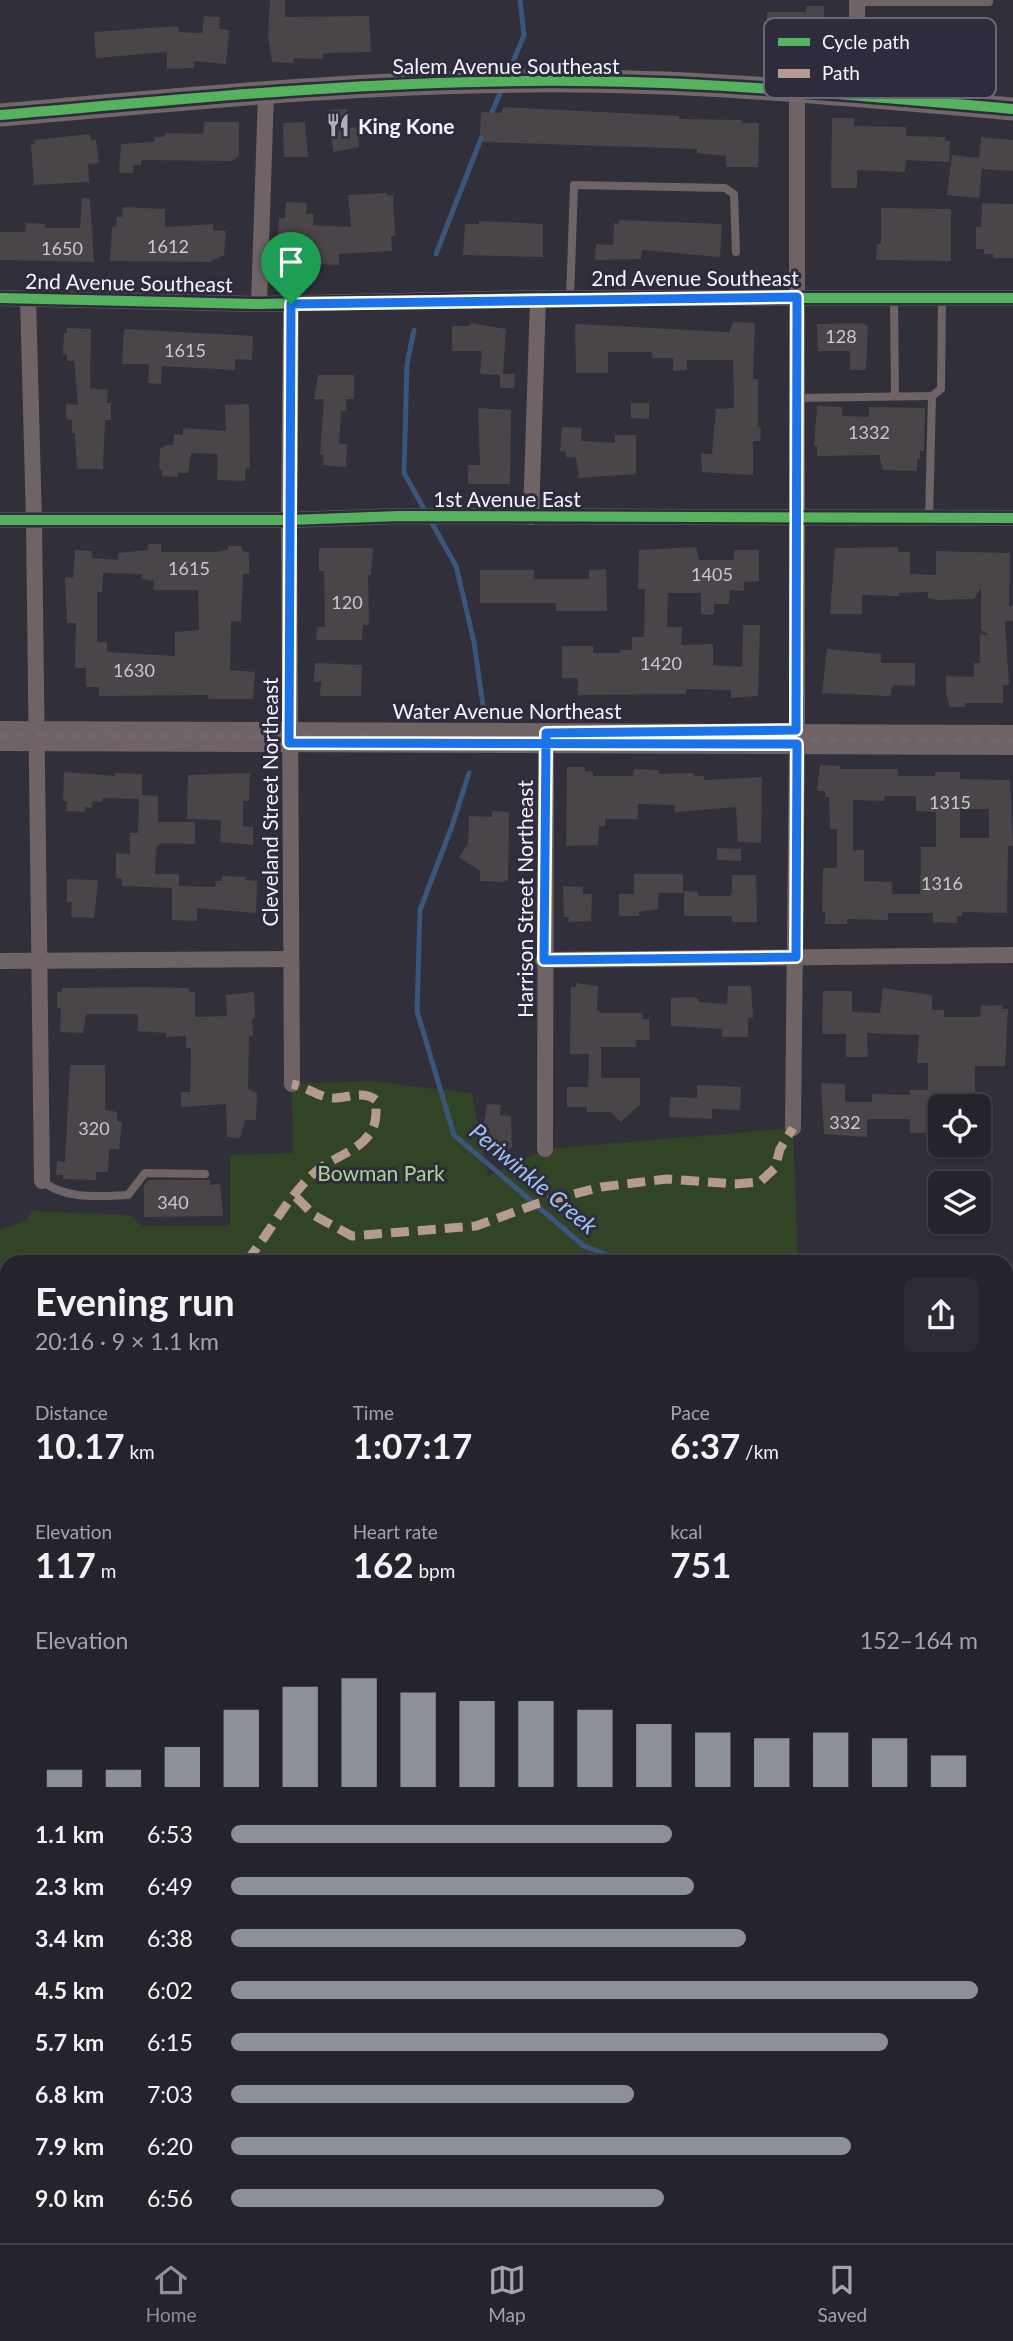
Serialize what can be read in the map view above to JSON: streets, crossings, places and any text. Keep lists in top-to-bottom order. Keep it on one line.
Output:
{"streets":{"main road":["Salem Avenue Southeast"],"street":["2nd Avenue Southeast","1st Avenue East","Water Avenue Northeast","Cleveland Street Northeast","Harrison Street Northeast"]},"crossings":[["2nd Avenue Southeast","Cleveland Street Northeast"],["1st Avenue East","Cleveland Street Northeast"],["Water Avenue Northeast","Cleveland Street Northeast"],["Water Avenue Northeast","Harrison Street Northeast"]],"water":["Periwinkle Creek"],"parks":["Bowman Park"],"places":{"restaurant":["King Kone"]},"house_numbers":["1612","1650","128","1615","1332","1615","1405","120","1420","1630","1315","1316","332","320","340"],"legend":["Cycle path","Path"],"page":{"heading":["Evening run","20:16 · 9 × 1.1 km"],"stats":[["Distance","10.17 km"],["Time","1:07:17"],["Pace","6:37 /km"],["Elevation","117 m"],["Heart rate","162 bpm"],["kcal","751"]],"chart":["Elevation","152–164 m"],"list":[{"name":"1.1 km","note":"6:53"},{"name":"2.3 km","note":"6:49"},{"name":"3.4 km","note":"6:38"},{"name":"4.5 km","note":"6:02"},{"name":"5.7 km","note":"6:15"},{"name":"6.8 km","note":"7:03"},{"name":"7.9 km","note":"6:20"},{"name":"9.0 km","note":"6:56"}],"tabs":["Home","Map","Saved"]}}
